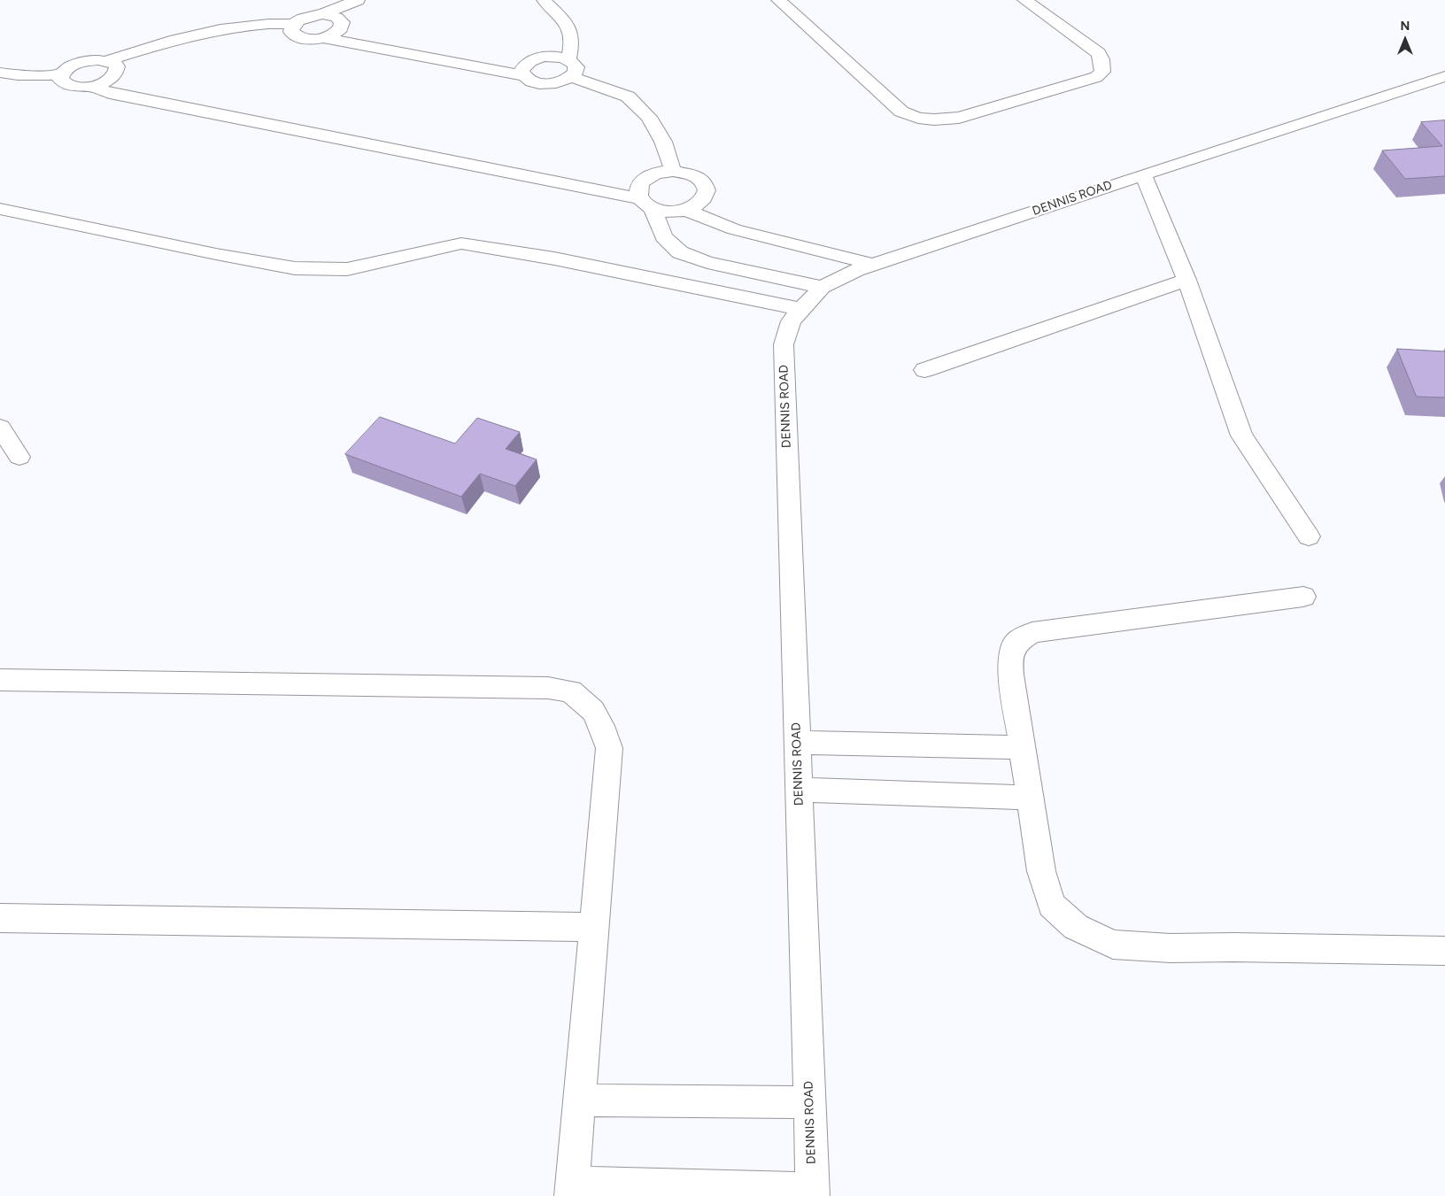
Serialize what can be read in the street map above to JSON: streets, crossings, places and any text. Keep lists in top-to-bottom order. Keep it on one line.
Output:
{"streets":{"street":["DENNIS ROAD"]},"north":"top"}
